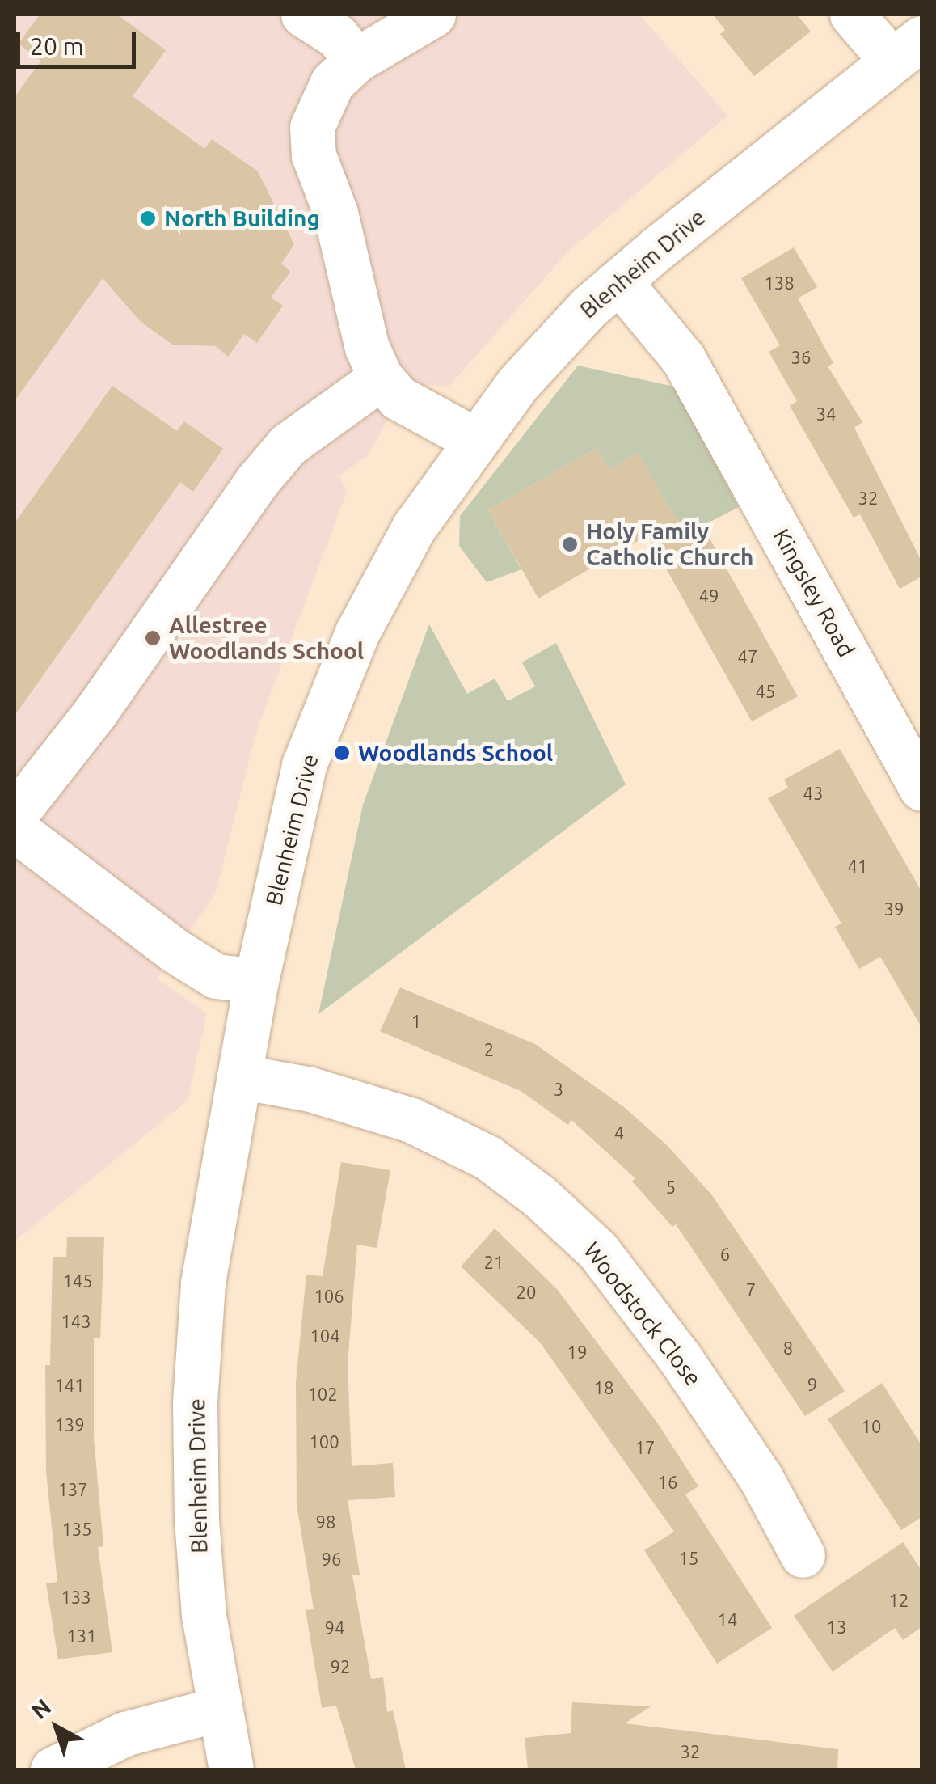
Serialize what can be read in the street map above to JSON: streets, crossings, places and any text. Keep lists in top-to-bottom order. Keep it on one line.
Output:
{"streets":{"street":["Blenheim Drive","Kingsley Road","Woodstock Close"]},"crossings":[["Blenheim Drive","Kingsley Road"],["Blenheim Drive","Woodstock Close"]],"places":["North Building","Holy Family Catholic Church","Allestree Woodlands School","Woodlands School"],"house_numbers":["138","36","34","32","49","47","45","43","41","39","1","2","3","4","5","6","21","145","7","20","106","143","104","8","19","9","141","18","102","139","10","100","17","16","137","98","135","15","96","133","12","14","13","94","131","92","32"],"scale_bar":"20 m","north":"top left"}
